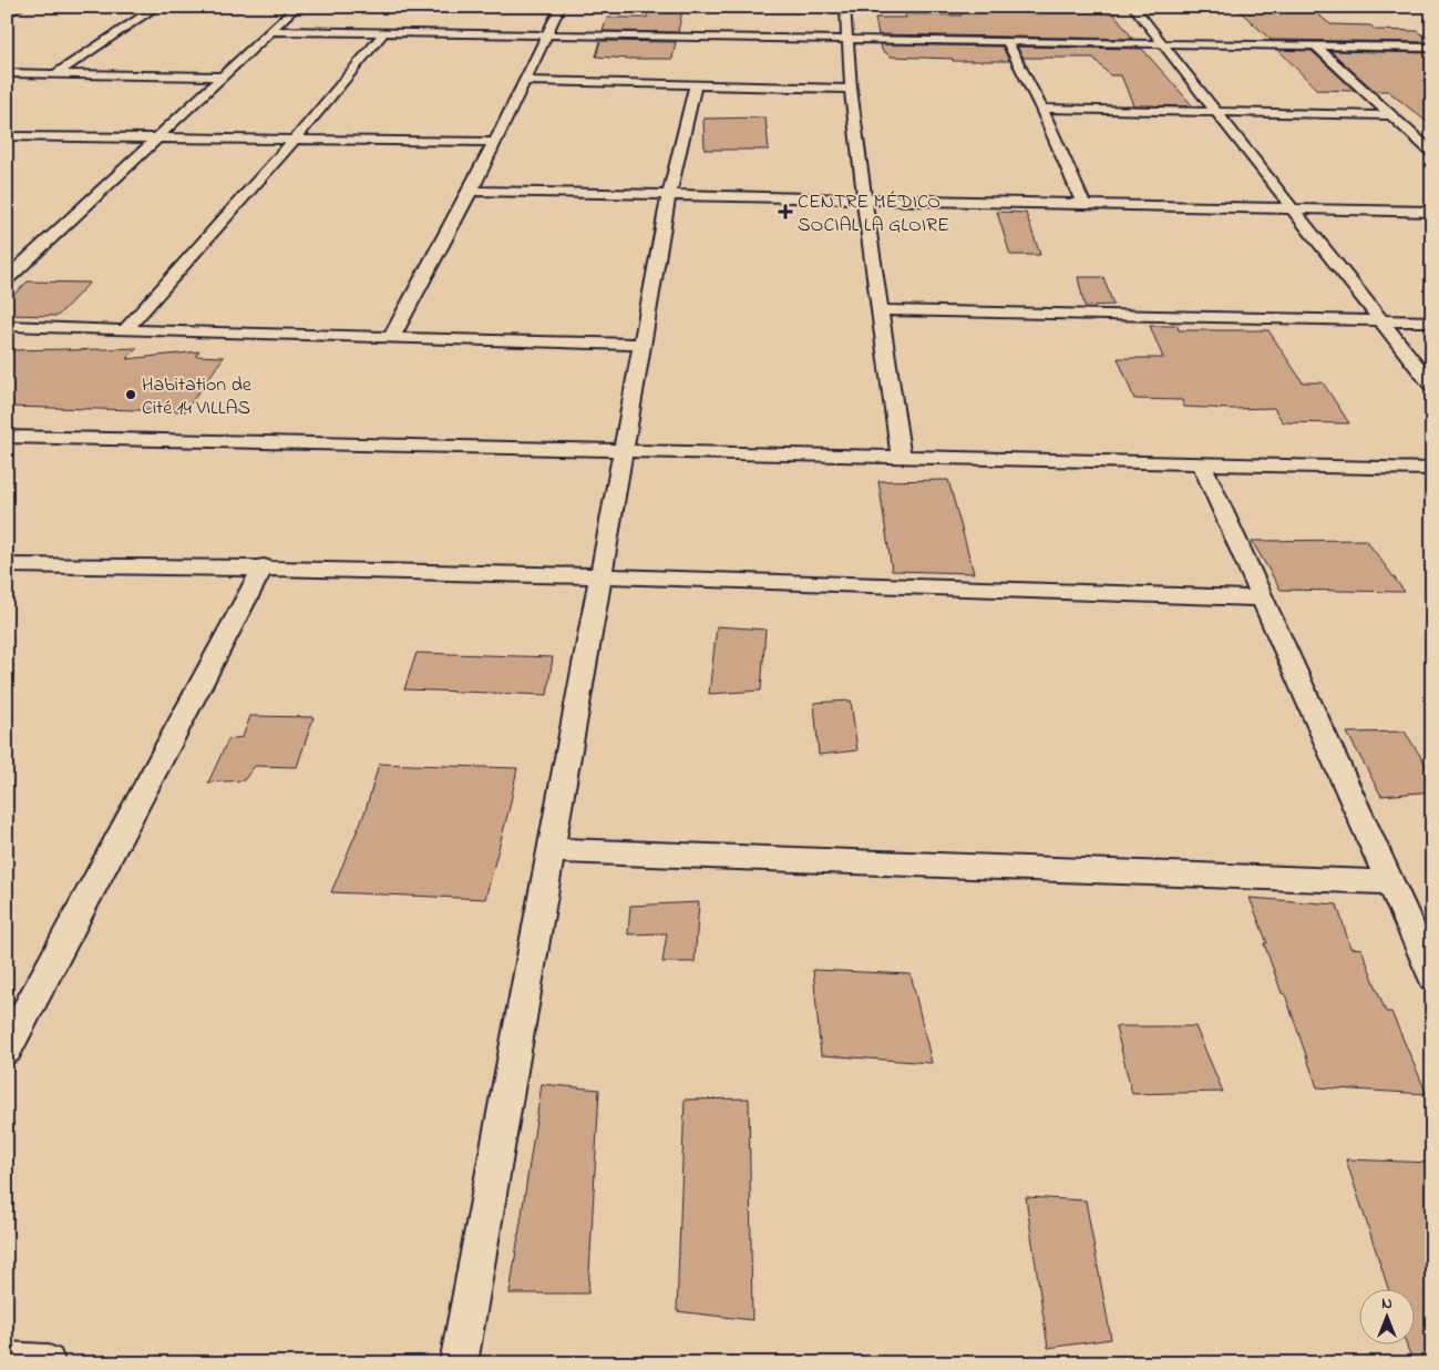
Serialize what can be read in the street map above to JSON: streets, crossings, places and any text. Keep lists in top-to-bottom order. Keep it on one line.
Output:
{"places":{"health":["CENTRE MÉDICO SOCIAL LA GLOIRE"],"other":["Habitation de Cité 14 VILLAS"]},"north":"top"}
